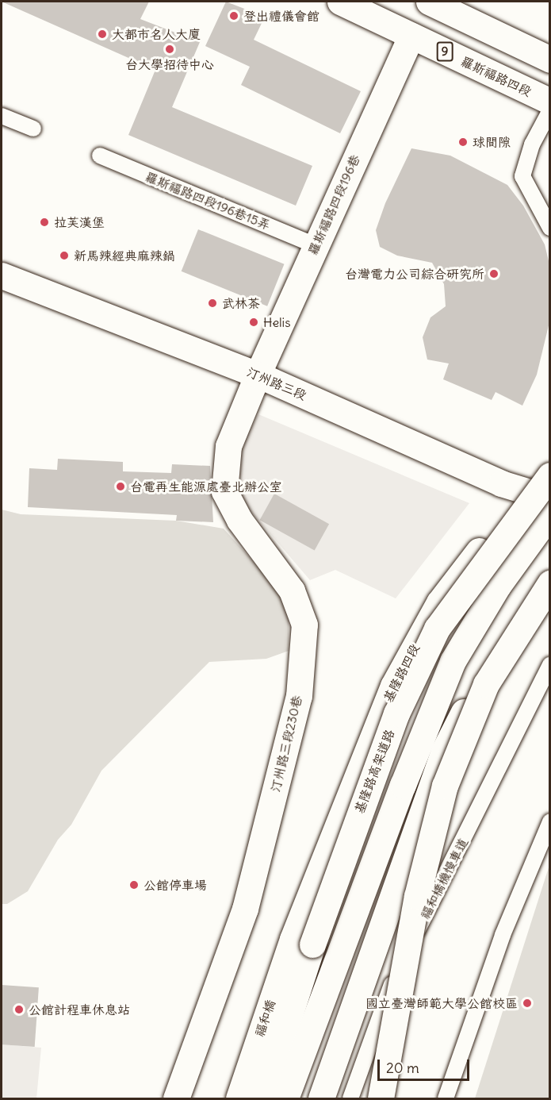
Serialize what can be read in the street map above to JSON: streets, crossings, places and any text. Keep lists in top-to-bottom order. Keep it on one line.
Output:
{"streets":{"main road":["9","羅斯福路四段","羅斯福路四段196巷","汀州路三段","基隆路四段","汀州路三段230巷","基隆路高架道路","福和橋"],"lane":["羅斯福路四段196巷15弄","福和橋機慢車道"]},"crossings":[["羅斯福路四段","羅斯福路四段196巷"],["羅斯福路四段196巷15弄","羅斯福路四段196巷"],["羅斯福路四段196巷","汀州路三段"],["羅斯福路四段196巷","汀州路三段230巷"],["汀州路三段","基隆路四段"],["汀州路三段","汀州路三段230巷"],["基隆路四段","福和橋"]],"places":["登出禮儀會館","大都市名人大廈","台大學招待中心","球間隙","拉芙漢堡","新馬辣經典麻辣鍋","台灣電力公司綜合研究所","武林茶","Helis","台電再生能源處臺北辦公室","公館停車場","國立臺灣師範大學公館校區","公館計程車休息站"],"scale_bar":"20 m"}
